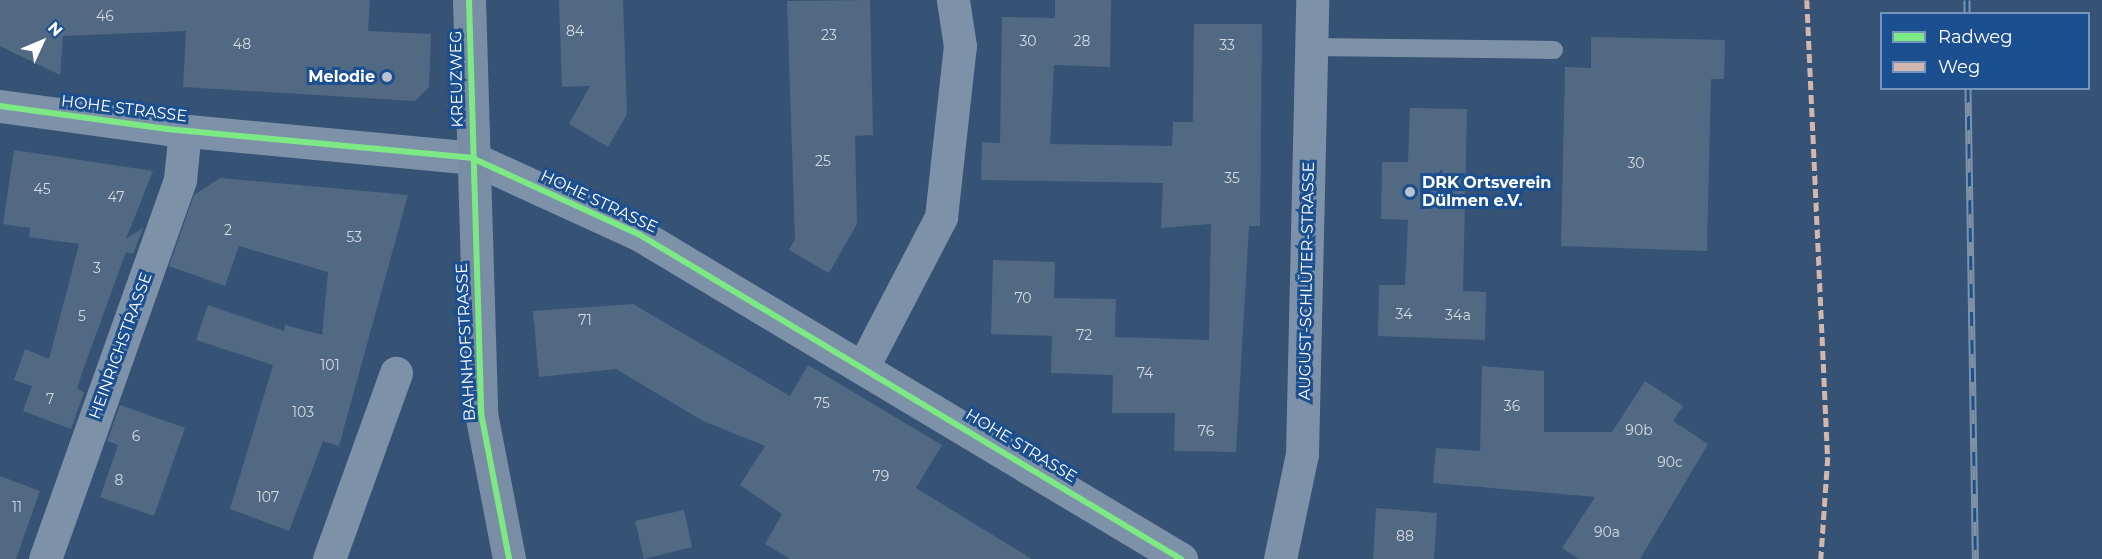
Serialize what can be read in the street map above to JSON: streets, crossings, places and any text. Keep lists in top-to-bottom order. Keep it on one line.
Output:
{"streets":{"street":["KREUZWEG","HOHE STRASSE","AUGUST-SCHLÜTER-STRASSE","BAHNHOFSTRASSE","HEINRICHSTRASSE"]},"crossings":[["KREUZWEG","HOHE STRASSE"],["KREUZWEG","BAHNHOFSTRASSE"],["HOHE STRASSE","BAHNHOFSTRASSE"],["HOHE STRASSE","HEINRICHSTRASSE"]],"places":["Melodie","DRK Ortsverein Dülmen e.V."],"house_numbers":["46","84","23","30","28","48","33","25","30","35","45","47","2","53","3","70","34","34a","5","71","72","101","74","7","75","36","103","90b","76","6","90c","79","8","107","11","90a","88"],"legend":["Radweg","Weg"],"north":"top right"}
